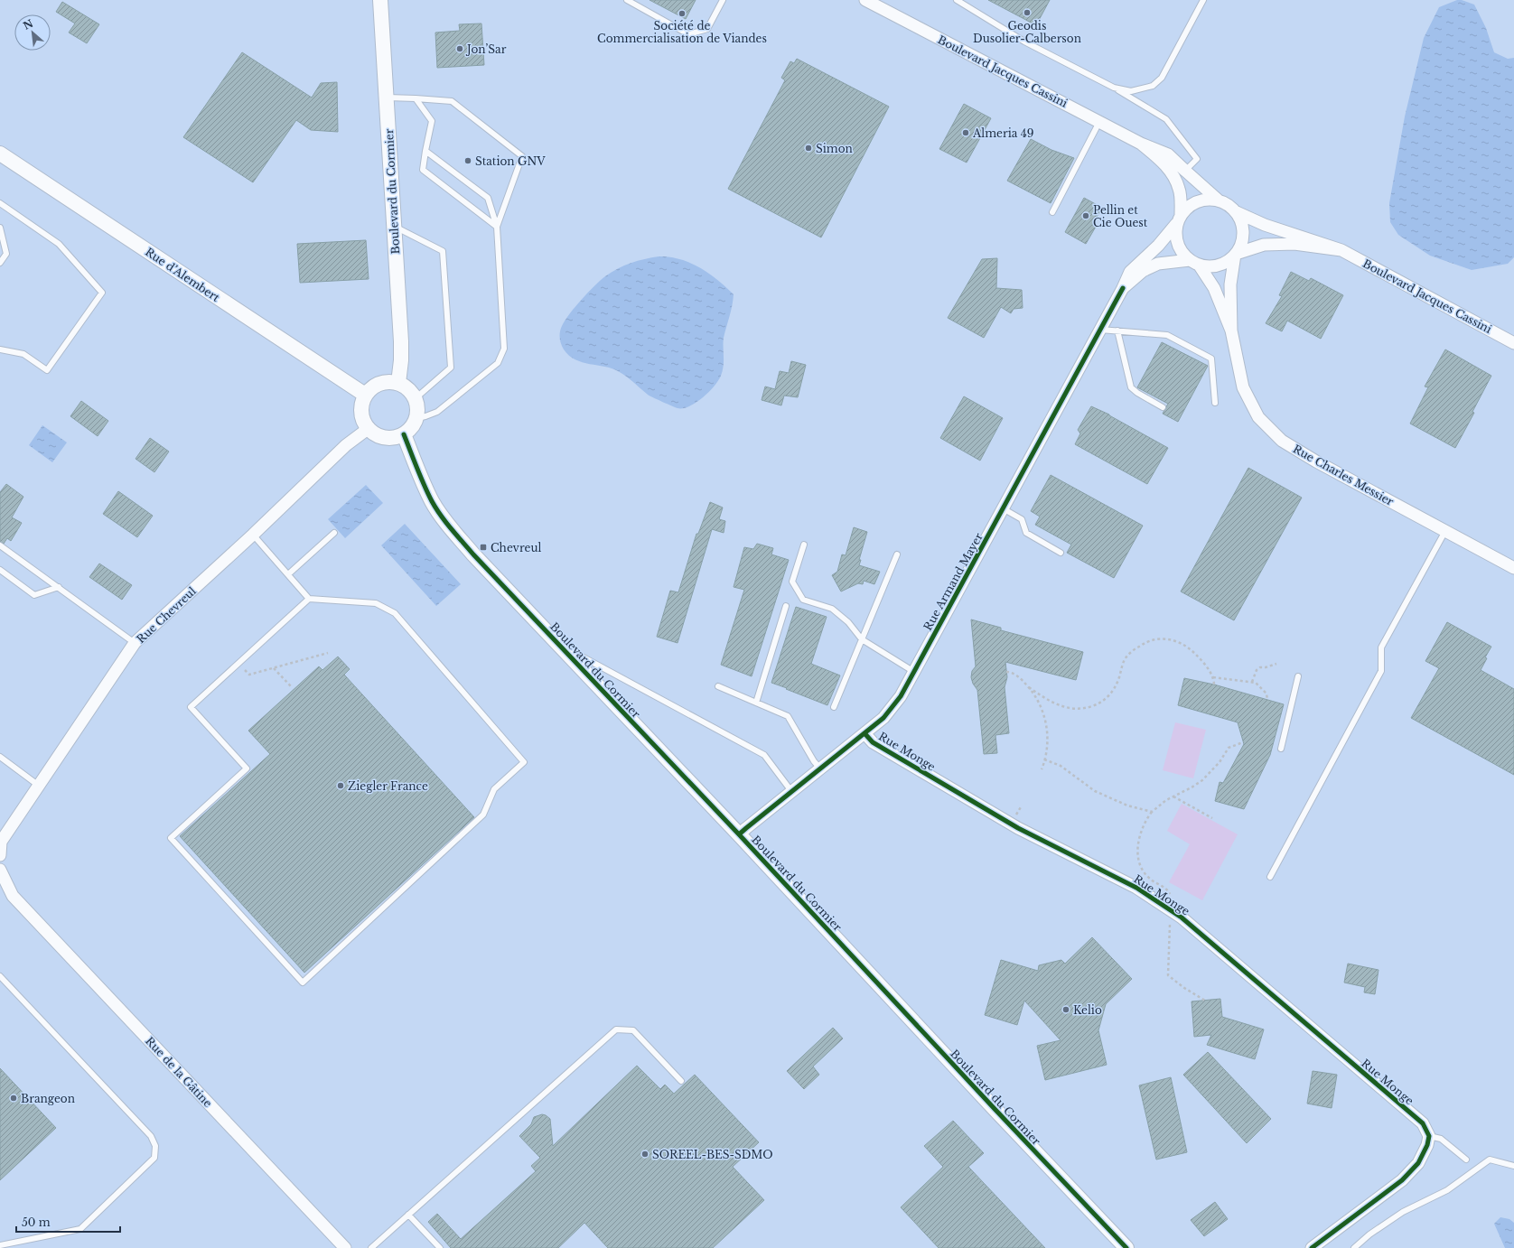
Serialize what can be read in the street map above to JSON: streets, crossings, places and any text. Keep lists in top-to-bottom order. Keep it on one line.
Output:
{"streets":{"street":["Boulevard Jacques Cassini","Boulevard du Cormier","Rue d’Alembert","Rue Charles Messier","Rue Armand Mayer","Rue Chevreul","Rue Monge","Rue de la Gâtine"]},"crossings":[["Boulevard Jacques Cassini","Rue Charles Messier"],["Boulevard Jacques Cassini","Rue Armand Mayer"],["Boulevard du Cormier","Rue d’Alembert"],["Boulevard du Cormier","Rue Armand Mayer"],["Boulevard du Cormier","Rue Chevreul"],["Rue d’Alembert","Rue Chevreul"],["Rue Charles Messier","Rue Armand Mayer"],["Rue Armand Mayer","Rue Monge"]],"places":{"other":["Geodis Dusolier-Calberson","Société de Commercialisation de Viandes","Jon’Sar","Almeria 49","Simon","Station GNV","Pellin et Cie Ouest","Ziegler France","Kelio","Brangeon","SOREEL-BES-SDMO"],"transit":["Chevreul"]},"scale_bar":"50 m","north":"top left"}
